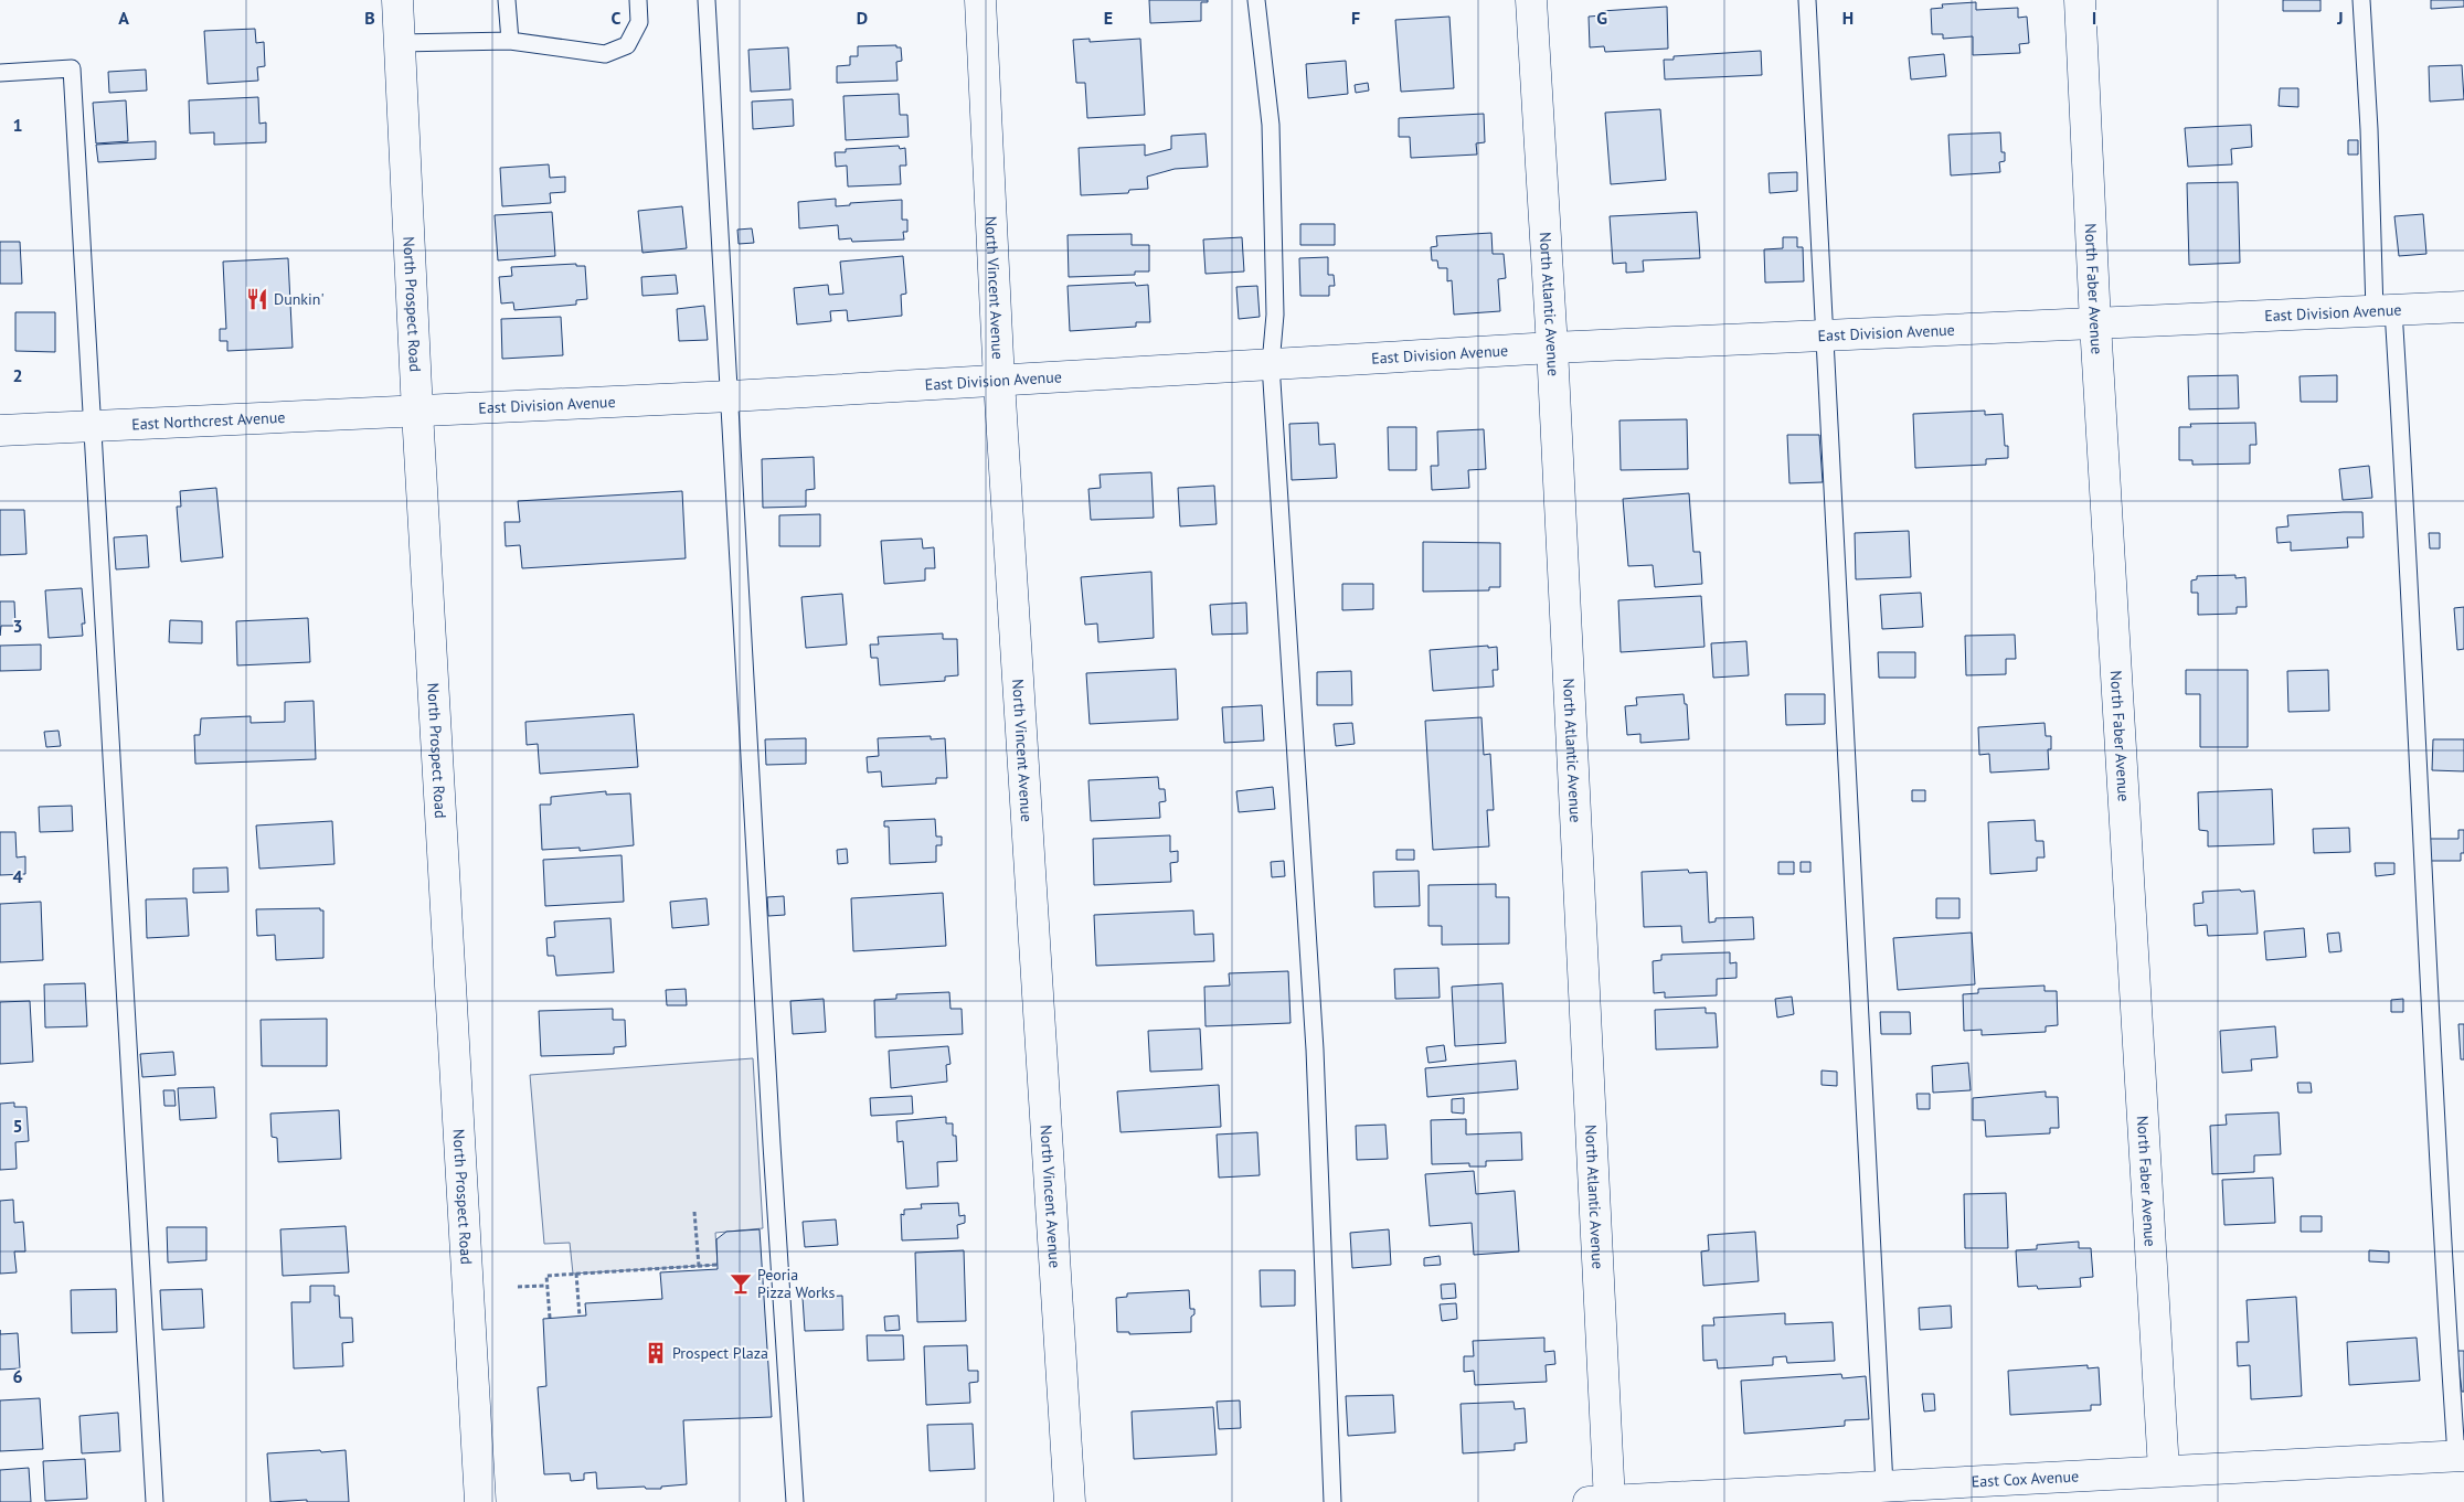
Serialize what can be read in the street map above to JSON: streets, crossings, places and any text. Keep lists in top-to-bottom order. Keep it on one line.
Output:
{"streets":{"street":["North Vincent Avenue","North Faber Avenue","North Prospect Road","North Atlantic Avenue","East Division Avenue","East Northcrest Avenue","East Cox Avenue"]},"crossings":[["North Vincent Avenue","East Division Avenue"],["North Faber Avenue","East Division Avenue"],["North Faber Avenue","East Cox Avenue"],["North Prospect Road","East Division Avenue"],["North Prospect Road","East Northcrest Avenue"],["North Atlantic Avenue","East Division Avenue"],["North Atlantic Avenue","East Cox Avenue"],["East Division Avenue","East Northcrest Avenue"]],"places":{"restaurant":["Dunkin'"],"bar":["Peoria Pizza Works"],"building":["Prospect Plaza"]},"grid":{"columns":["A","B","C","D","E","F","G","H","I","J"],"rows":["1","2","3","4","5","6"]}}
